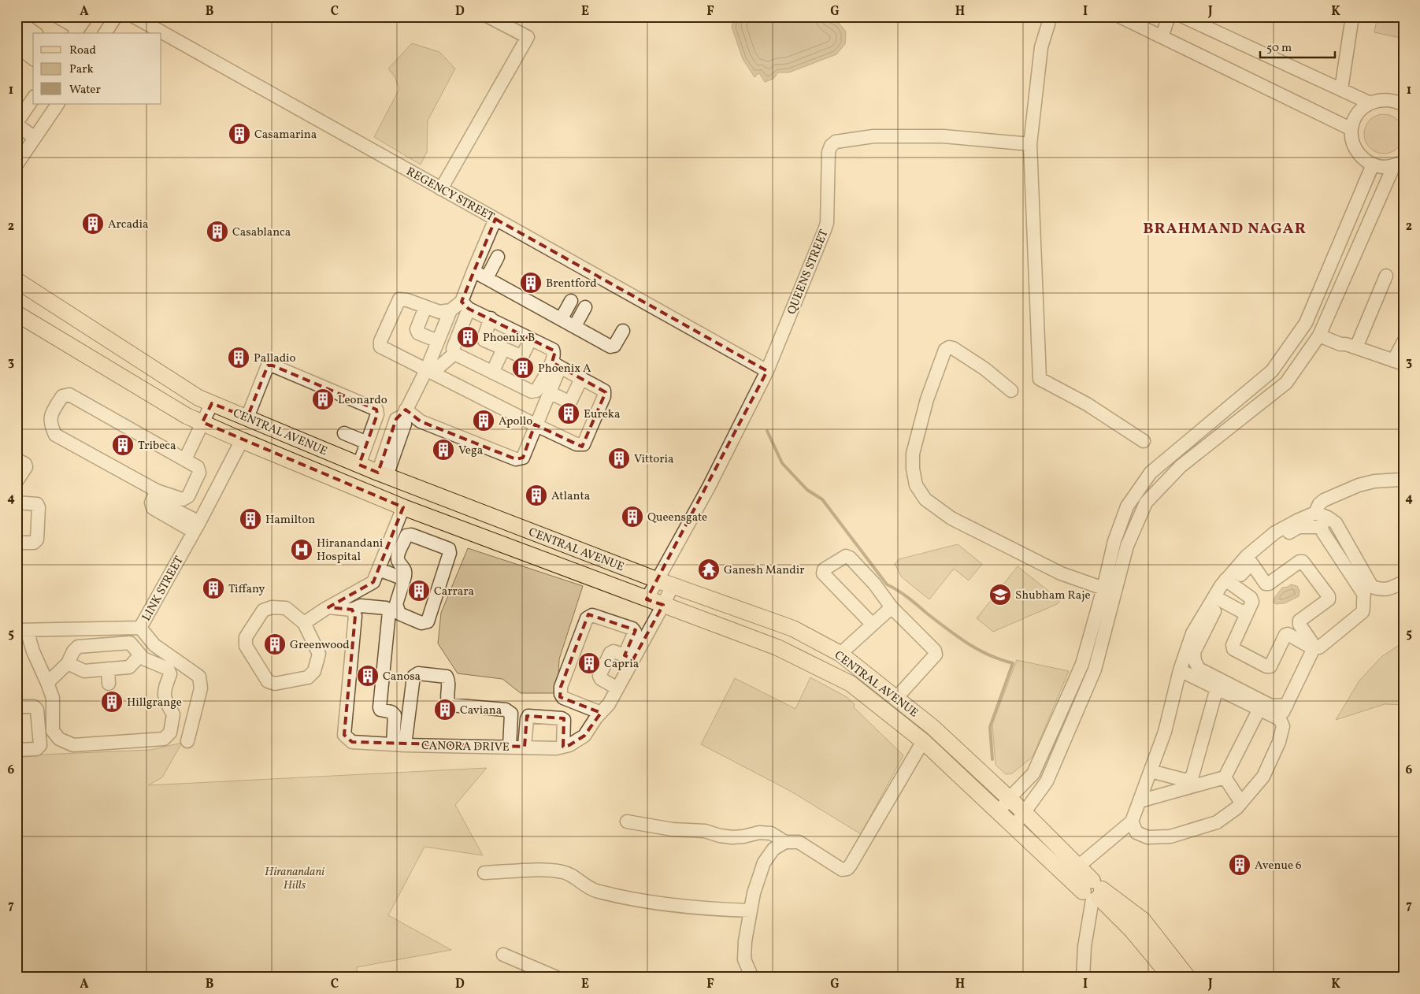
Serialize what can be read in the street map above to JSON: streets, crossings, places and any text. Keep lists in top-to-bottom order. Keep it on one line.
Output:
{"streets":{"main road":["CENTRAL AVENUE"],"street":["REGENCY STREET","QUEENS STREET","LINK STREET","CANORA DRIVE"]},"crossings":[["REGENCY STREET","QUEENS STREET"],["QUEENS STREET","CENTRAL AVENUE"],["QUEENS STREET","CANORA DRIVE"],["CENTRAL AVENUE","LINK STREET"],["CENTRAL AVENUE","CANORA DRIVE"]],"districts":["BRAHMAND NAGAR"],"parks":["Hiranandani Hills"],"places":{"building":["Casamarina","Arcadia","Casablanca","Brentford","Phoenix B","Palladio","Phoenix A","Leonardo","Eureka","Apollo","Tribeca","Vega","Vittoria","Atlanta","Queensgate","Hamilton","Tiffany","Carrara","Greenwood","Capria","Canosa","Hillgrange","Caviana","Avenue 6"],"hospital":["Hiranandani Hospital"],"temple":["Ganesh Mandir"],"school or university":["Shubham Raje"]},"legend":["Road","Park","Water"],"scale_bar":"50 m","grid":{"columns":["A","B","C","D","E","F","G","H","I","J","K"],"rows":["1","2","3","4","5","6","7"]}}
